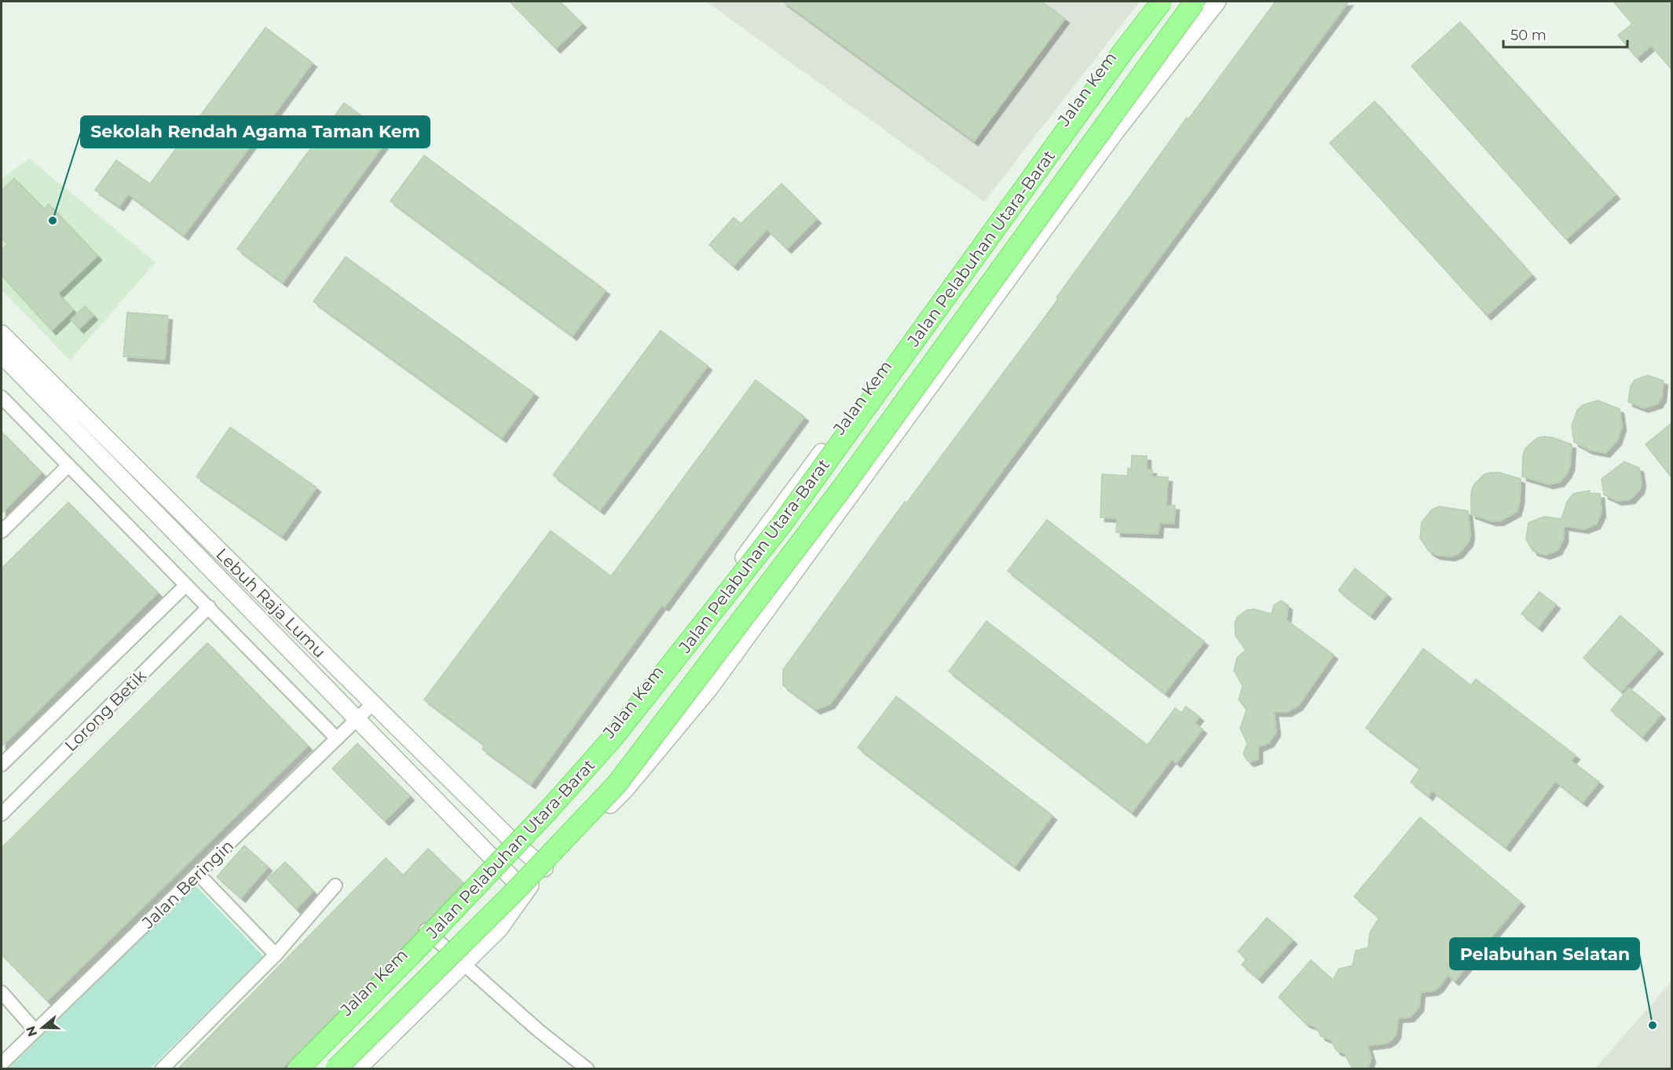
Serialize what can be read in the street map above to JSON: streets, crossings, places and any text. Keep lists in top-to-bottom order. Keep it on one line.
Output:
{"streets":{"main road":["Jalan Pelabuhan Utara-Barat"],"street":["Jalan Kem","Lebuh Raja Lumu","Lorong Betik","Jalan Beringin"]},"crossings":[["Jalan Kem","Lebuh Raja Lumu"],["Lebuh Raja Lumu","Jalan Beringin"]],"places":["Sekolah Rendah Agama Taman Kem","Pelabuhan Selatan"],"scale_bar":"50 m","north":"left"}
